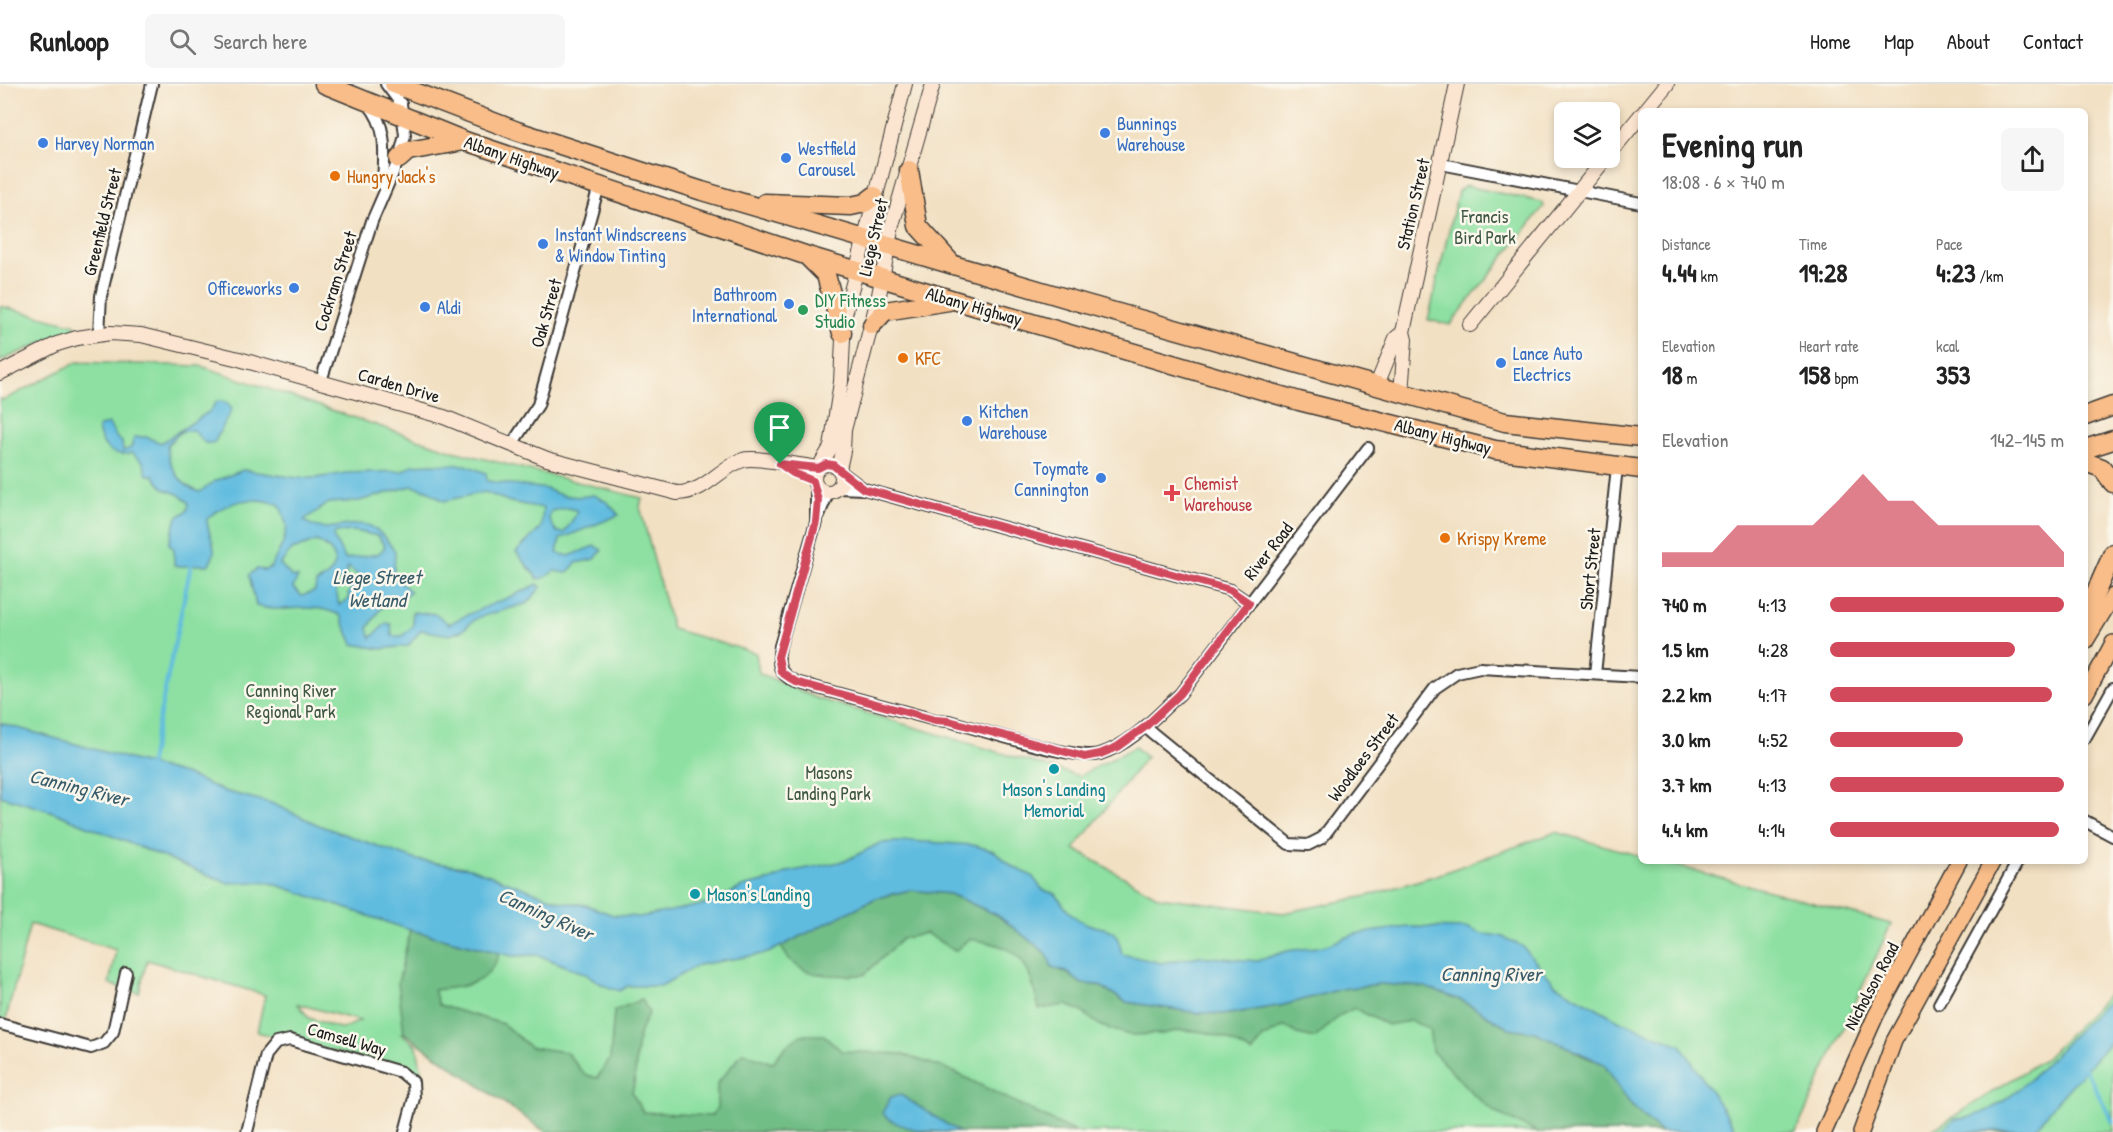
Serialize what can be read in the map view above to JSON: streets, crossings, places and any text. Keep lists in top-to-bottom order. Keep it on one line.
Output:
{"streets":{"highway":["Albany Highway"],"main road":["Nicholson Road"],"street":["Station Street","Greenfield Street","Liege Street","Cockram Street","Oak Street","Carden Drive","River Road","Short Street","Woodloes Street","Camsell Way"]},"crossings":[["Albany Highway","Station Street"],["Albany Highway","Liege Street"],["Albany Highway","Cockram Street"],["Albany Highway","Oak Street"],["Albany Highway","Short Street"],["Greenfield Street","Carden Drive"],["Liege Street","Carden Drive"],["Liege Street","River Road"],["Cockram Street","Carden Drive"],["Oak Street","Carden Drive"],["River Road","Woodloes Street"],["Short Street","Woodloes Street"]],"water":["Liege Street Wetland","Canning River"],"parks":["Francis Bird Park","Canning River Regional Park","Masons Landing Park"],"places":{"other":["Bunnings Warehouse","Harvey Norman","Westfield Carousel","Hungry Jack's","Instant Windscreens & Window Tinting","Officeworks","Bathroom International","Aldi","DIY Fitness Studio","KFC","Lance Auto Electrics","Kitchen Warehouse","Toymate Cannington","Krispy Kreme","Mason's Landing Memorial","Mason's Landing"],"health":["Chemist Warehouse"]},"page":{"header":"Runloop","search":"Search here","nav":["Home","Map","About","Contact"],"heading":["Evening run","18:08 · 6 × 740 m"],"stats":[["Distance","4.44 km"],["Time","19:28"],["Pace","4:23 /km"],["Elevation","18 m"],["Heart rate","158 bpm"],["kcal","353"]],"chart":["Elevation","142–145 m"],"list":[{"name":"740 m","note":"4:13"},{"name":"1.5 km","note":"4:28"},{"name":"2.2 km","note":"4:17"},{"name":"3.0 km","note":"4:52"},{"name":"3.7 km","note":"4:13"},{"name":"4.4 km","note":"4:14"}]}}
